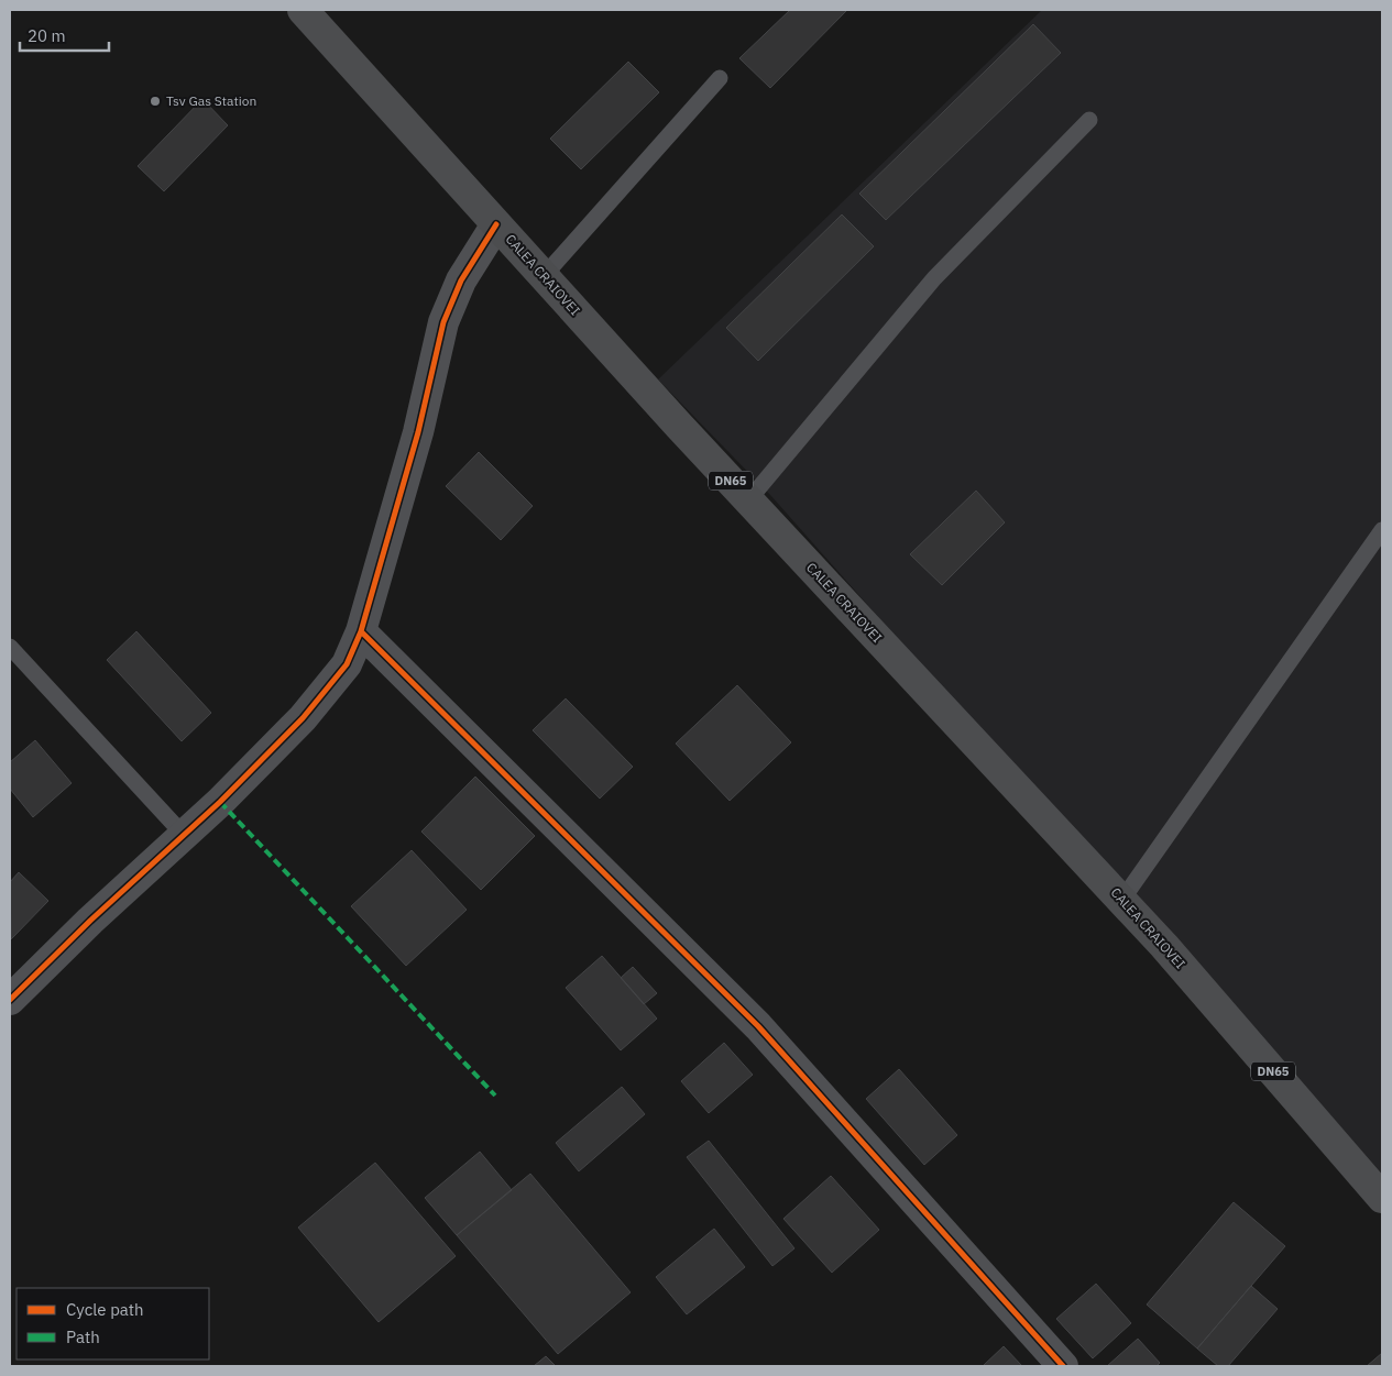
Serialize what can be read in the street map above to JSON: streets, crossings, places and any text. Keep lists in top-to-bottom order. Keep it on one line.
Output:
{"streets":{"main road":["CALEA CRAIOVEI","DN65"]},"places":["Tsv Gas Station"],"legend":["Cycle path","Path"],"scale_bar":"20 m"}
